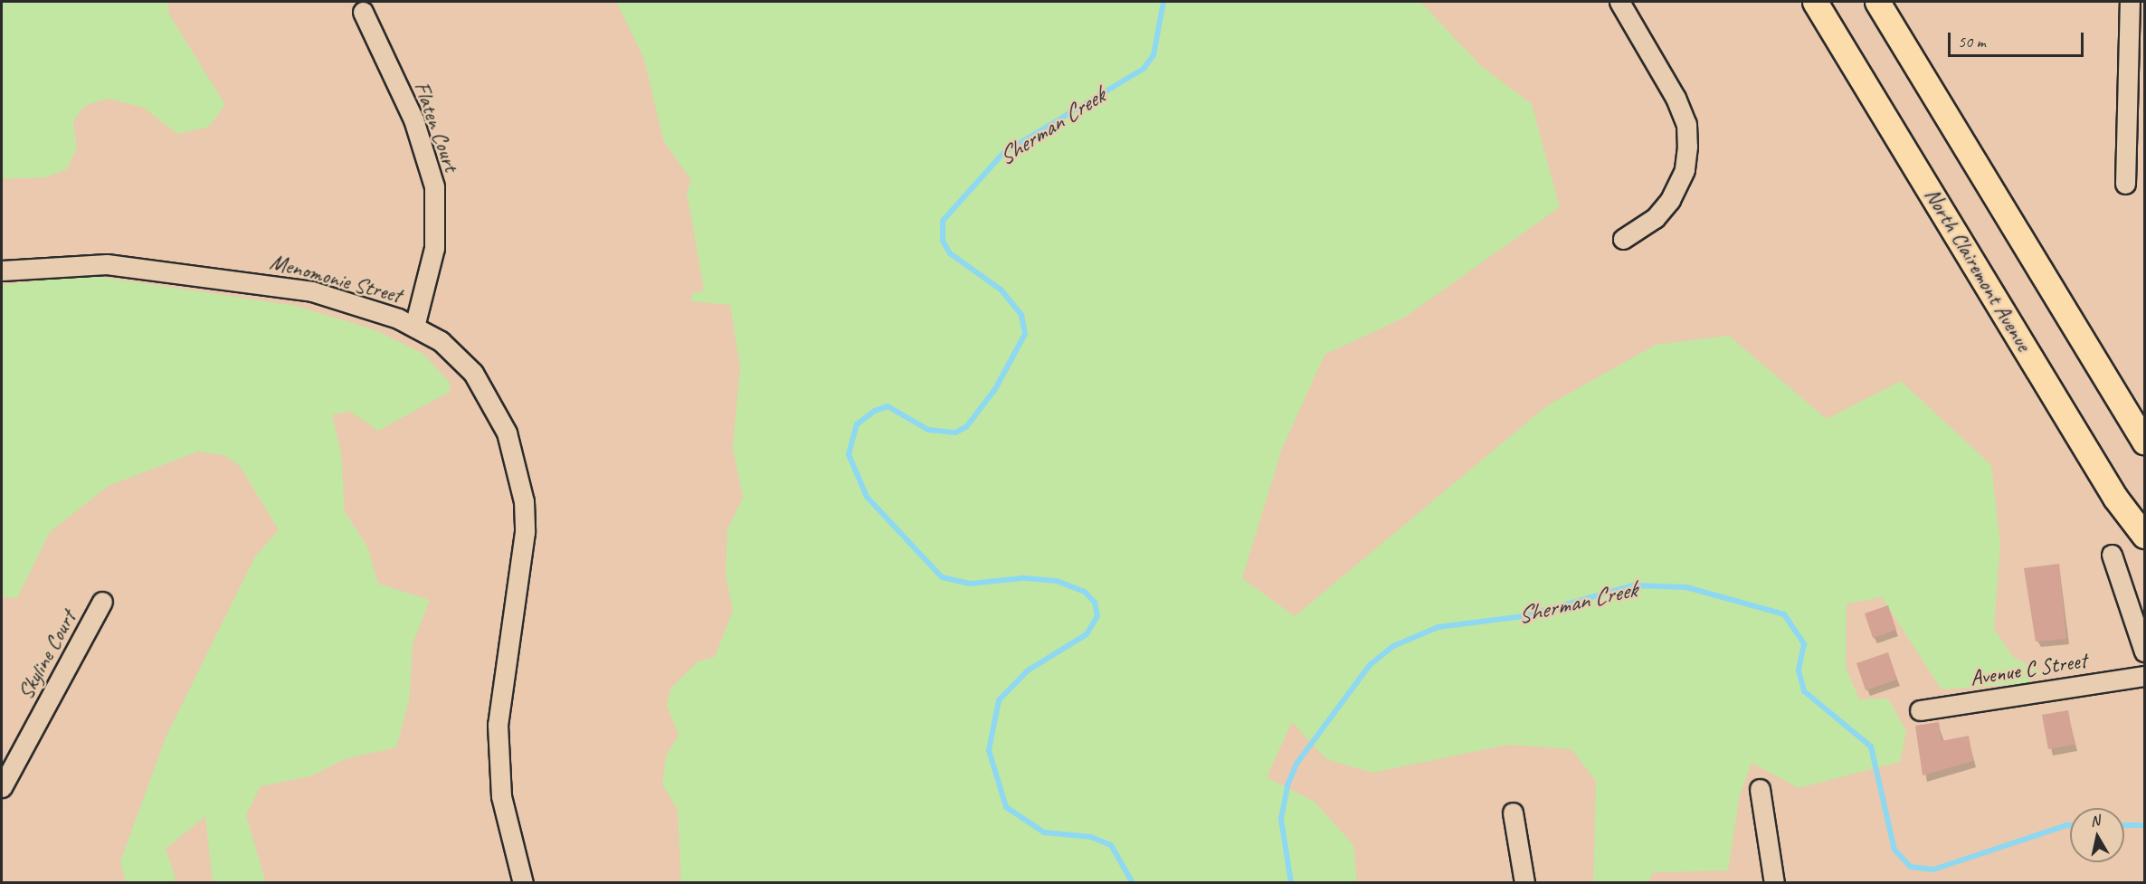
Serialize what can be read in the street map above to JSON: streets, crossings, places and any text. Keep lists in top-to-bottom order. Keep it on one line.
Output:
{"streets":{"main road":["North Clairemont Avenue"],"street":["Flaten Court","Menomonie Street","Skyline Court","Avenue C Street"]},"crossings":[["Flaten Court","Menomonie Street"]],"water":["Sherman Creek"],"scale_bar":"50 m","north":"top"}
